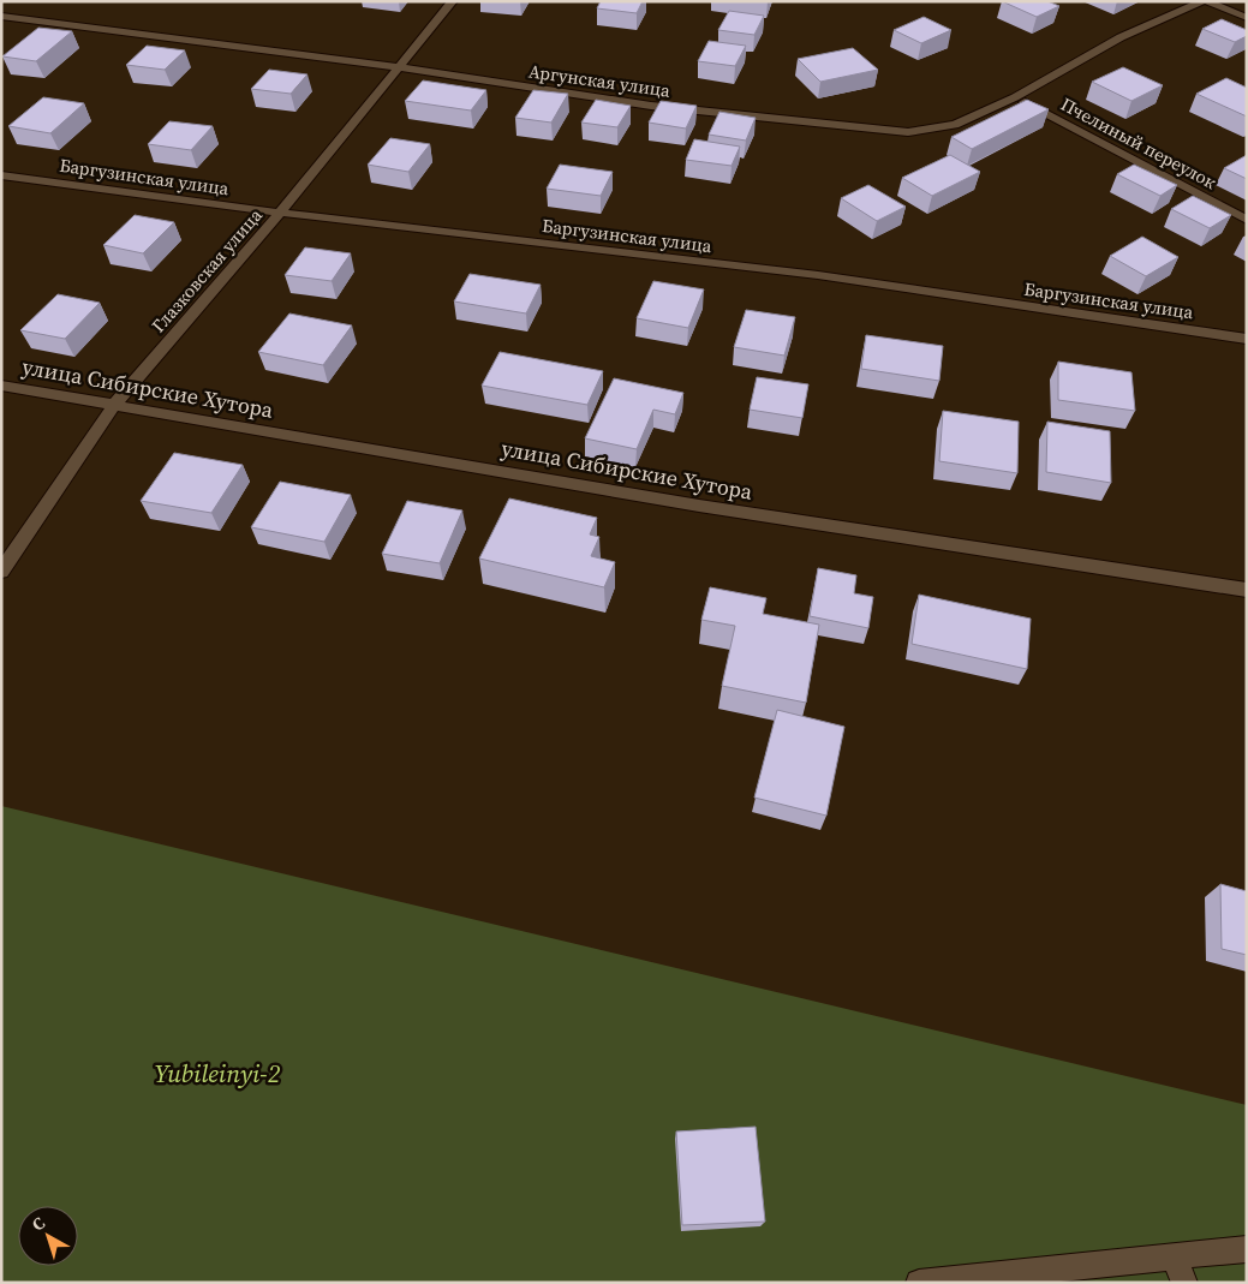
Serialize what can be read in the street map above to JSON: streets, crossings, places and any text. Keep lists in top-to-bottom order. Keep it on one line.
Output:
{"streets":{"street":["Аргунская улица","Пчелиный переулок","Баргузинская улица","Глазковская улица","улица Сибирские Хутора"]},"crossings":[["Аргунская улица","Пчелиный переулок"],["Аргунская улица","Глазковская улица"],["Баргузинская улица","Глазковская улица"],["Глазковская улица","улица Сибирские Хутора"]],"parks":["Yubileinyi-2"],"north":"top left"}
